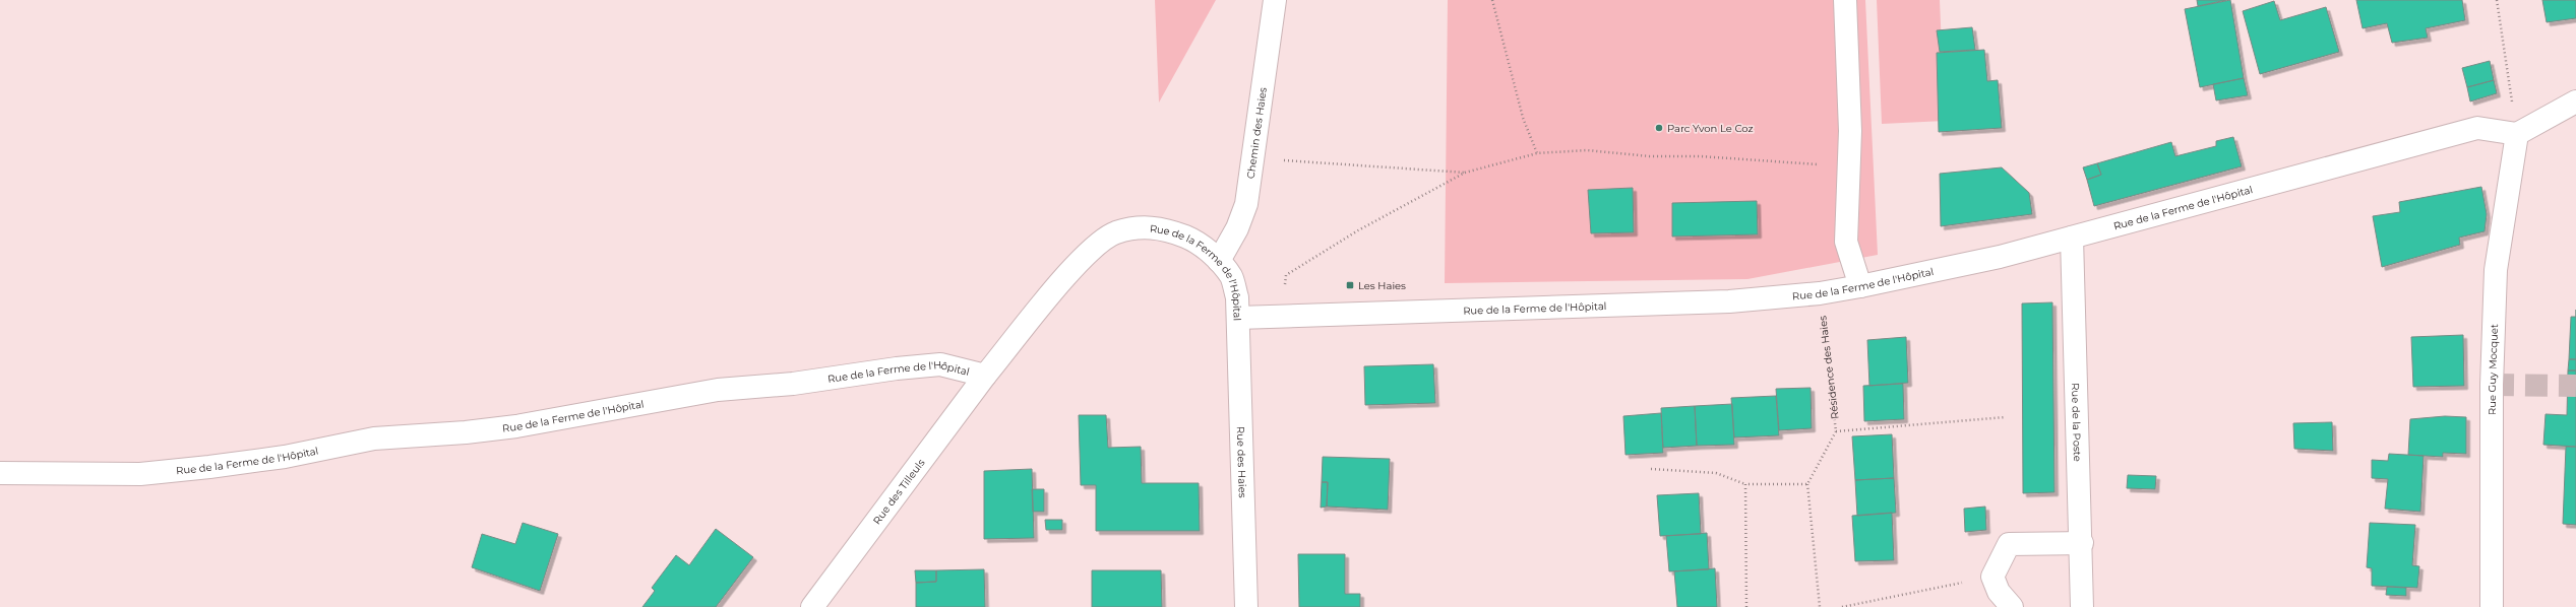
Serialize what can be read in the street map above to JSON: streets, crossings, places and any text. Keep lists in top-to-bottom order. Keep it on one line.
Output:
{"streets":{"street":["Chemin des Haies","Rue de la Ferme de l'Hôpital","Rue Guy Mocquet","Rue de la Poste","Rue des Haies","Rue des Tilleuls"],"path":["Résidence des Haies"]},"crossings":[["Chemin des Haies","Rue de la Ferme de l'Hôpital"],["Rue de la Ferme de l'Hôpital","Résidence des Haies"],["Rue de la Ferme de l'Hôpital","Rue Guy Mocquet"],["Rue de la Ferme de l'Hôpital","Rue de la Poste"],["Rue de la Ferme de l'Hôpital","Rue des Haies"],["Rue de la Ferme de l'Hôpital","Rue des Tilleuls"]],"places":{"other":["Parc Yvon Le Coz"],"transit":["Les Haies"]}}
